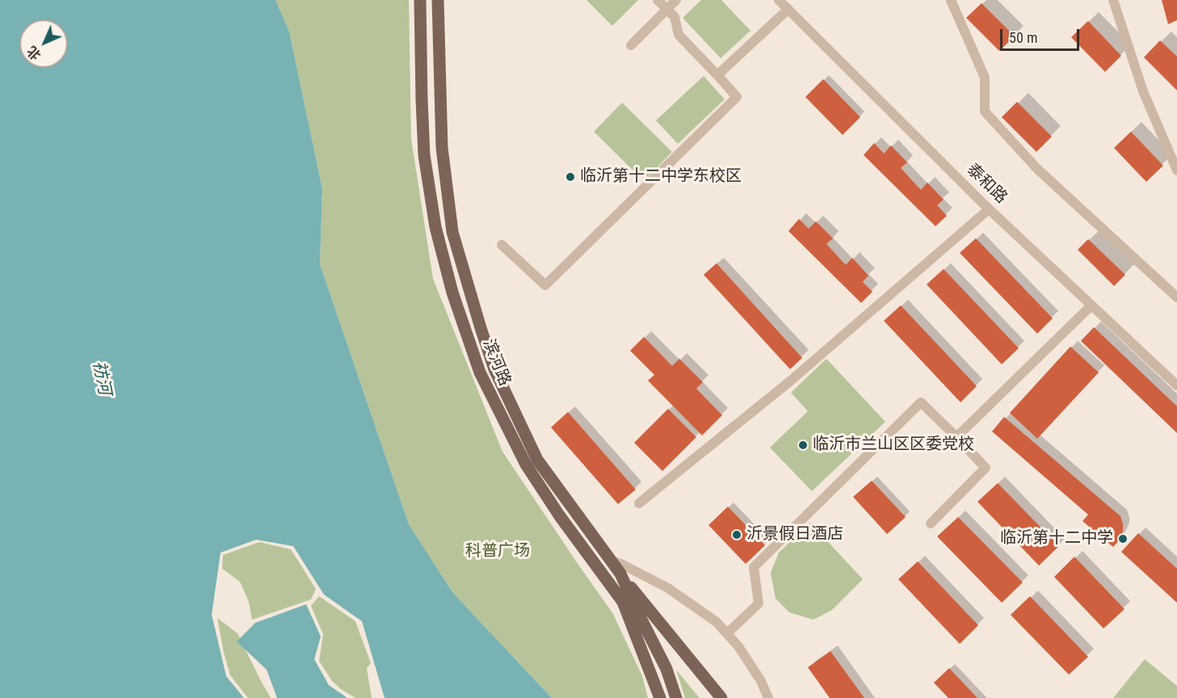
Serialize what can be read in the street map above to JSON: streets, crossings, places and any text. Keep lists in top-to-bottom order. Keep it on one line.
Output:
{"streets":{"main road":["滨河路"],"street":["泰和路"]},"water":["祊河"],"parks":["科普广场"],"places":["临沂第十二中学东校区","临沂市兰山区区委党校","沂景假日酒店","临沂第十二中学"],"scale_bar":"50 m","north":"bottom left"}
